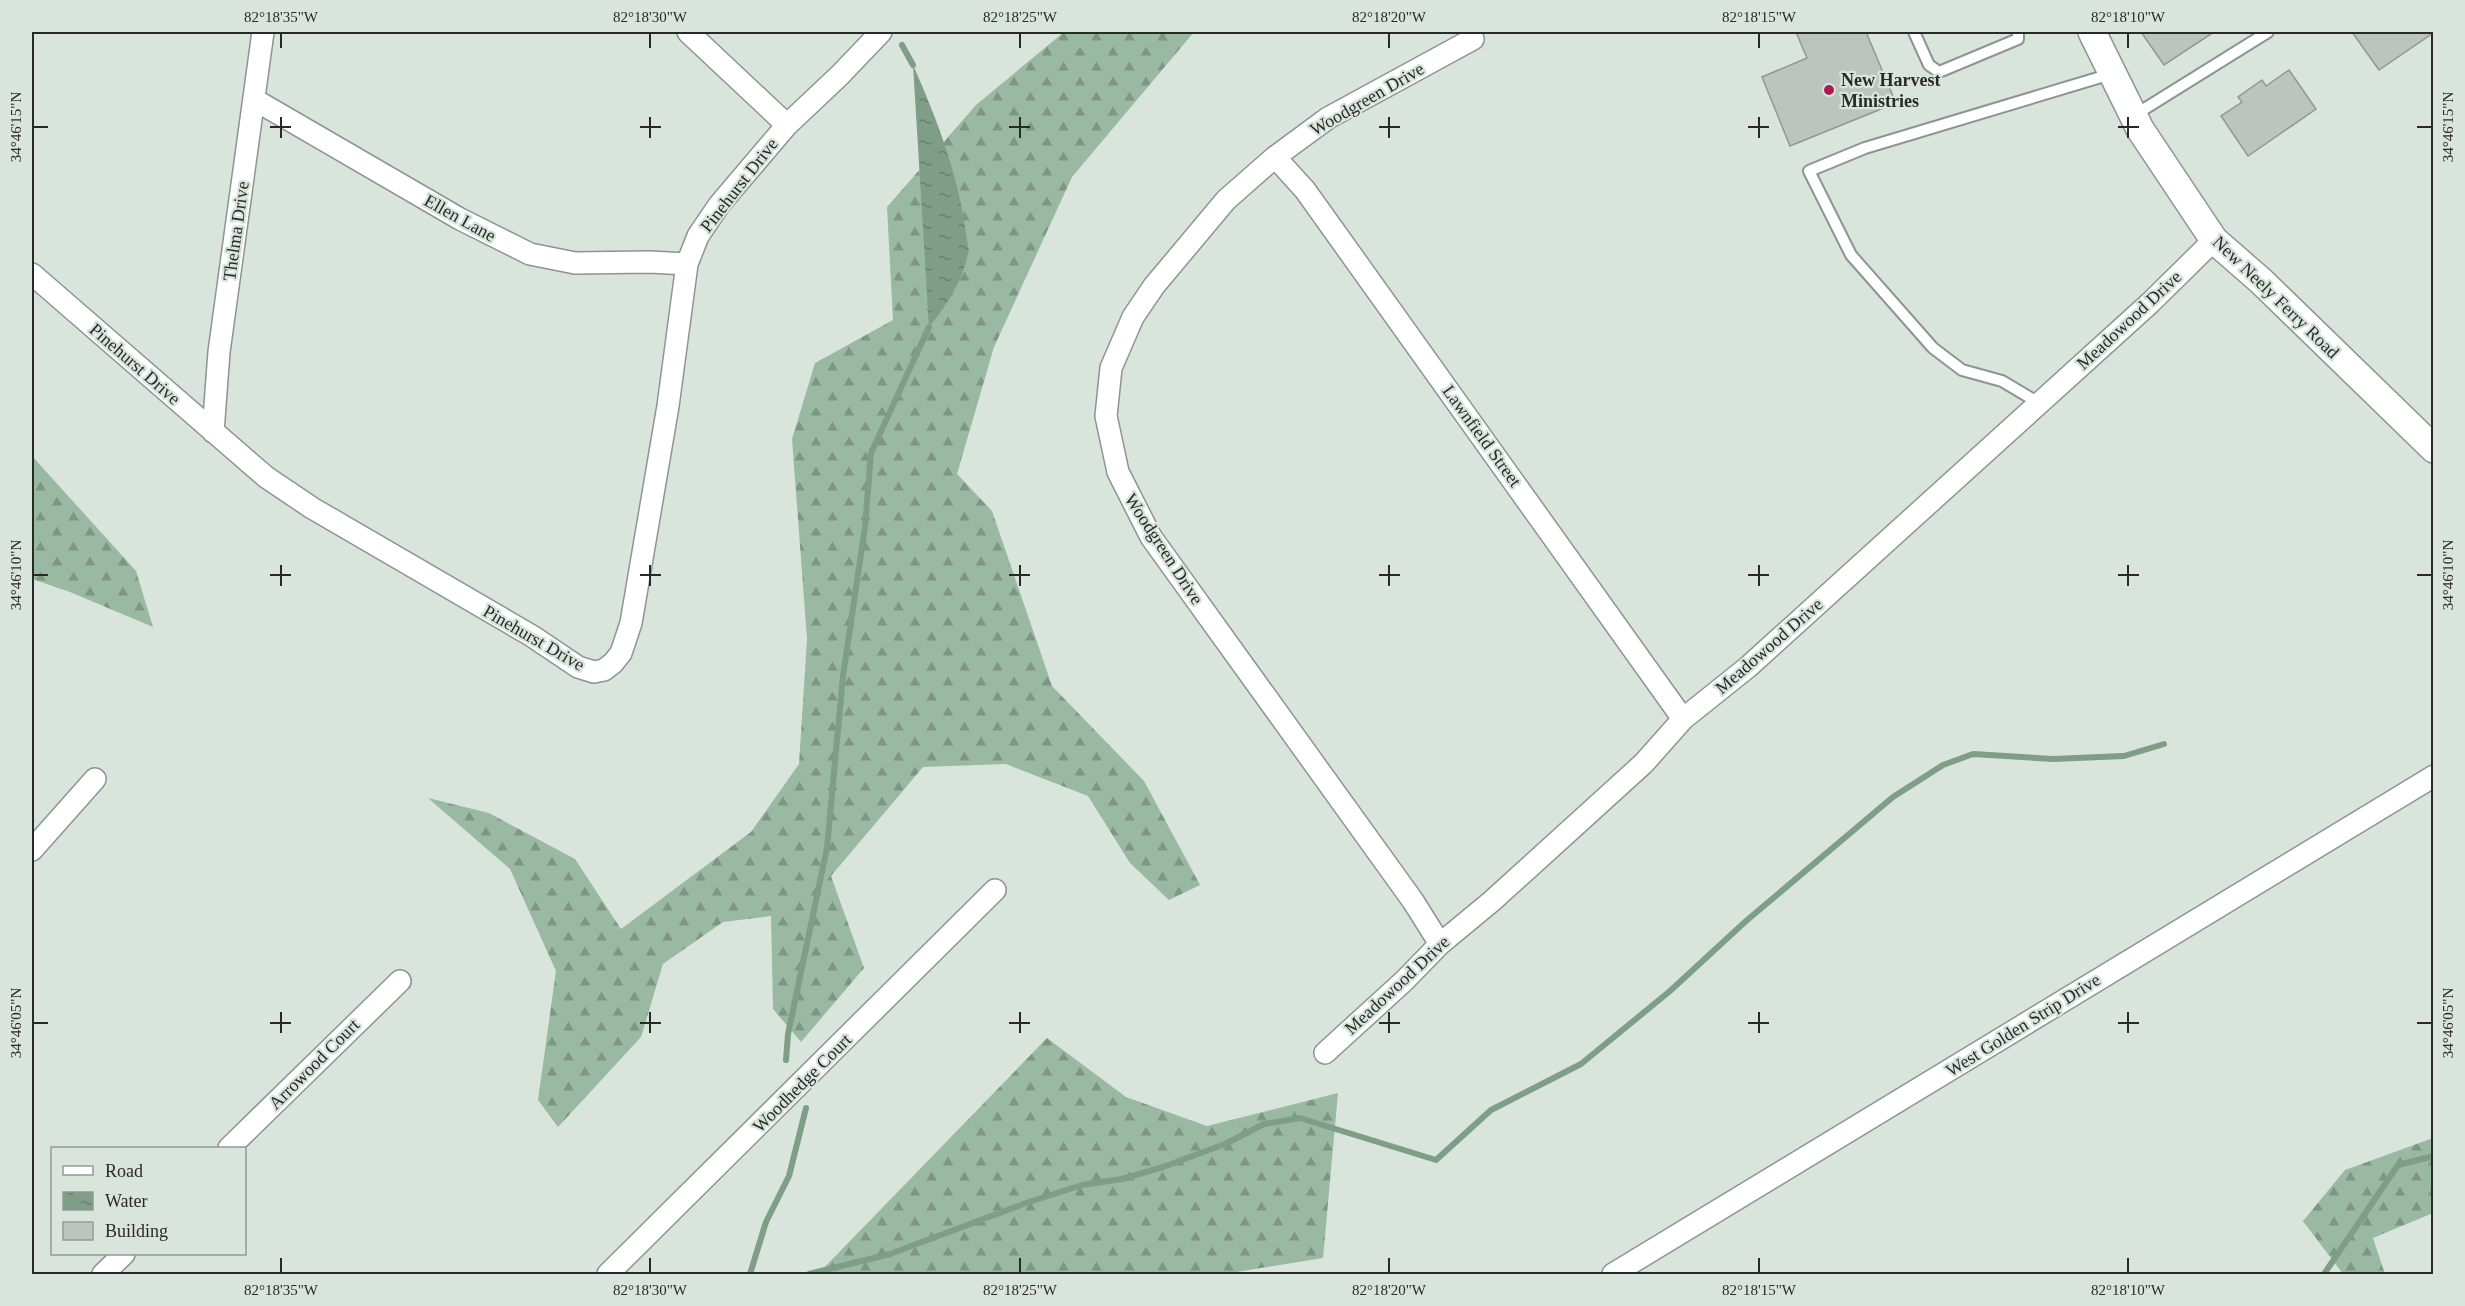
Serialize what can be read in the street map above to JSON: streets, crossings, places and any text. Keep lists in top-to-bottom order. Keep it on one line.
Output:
{"streets":{"street":["Woodgreen Drive","Pinehurst Drive","Ellen Lane","Thelma Drive","New Neely Ferry Road","Meadowood Drive","Lawnfield Street","West Golden Strip Drive","Arrowood Court","Woodhedge Court"]},"crossings":[["Woodgreen Drive","Meadowood Drive"],["Woodgreen Drive","Lawnfield Street"],["Pinehurst Drive","Ellen Lane"],["Pinehurst Drive","Thelma Drive"],["Ellen Lane","Thelma Drive"],["New Neely Ferry Road","Meadowood Drive"],["Meadowood Drive","Lawnfield Street"]],"places":["New Harvest Ministries"],"legend":["Road","Water","Building"],"coordinates":["82°18'35\"W","82°18'30\"W","82°18'25\"W","82°18'20\"W","82°18'15\"W","82°18'10\"W","34°46'15\"N","34°46'10\"N","34°46'05\"N"]}
